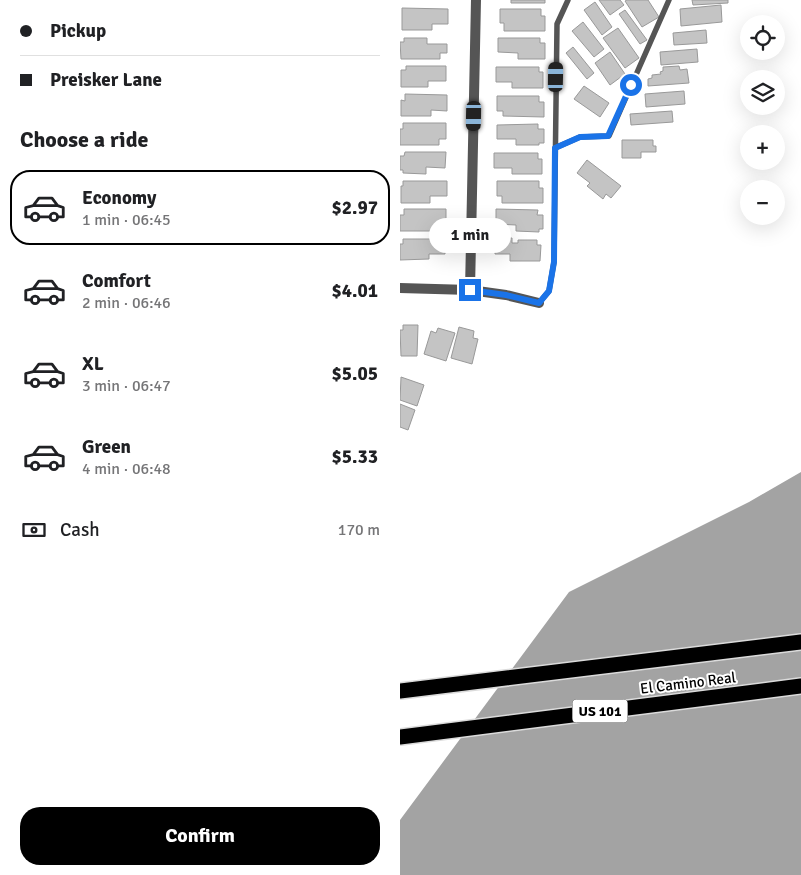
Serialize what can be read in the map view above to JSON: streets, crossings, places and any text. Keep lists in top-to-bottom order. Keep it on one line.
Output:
{"streets":{"highway":["El Camino Real","US 101"]},"page":{"banner":["Pickup","Preisker Lane"],"map_buttons":["+","−"],"heading":"Choose a ride","list":[{"name":"Economy","note":"1 min · 06:45","value":"$2.97"},{"name":"Comfort","note":"2 min · 06:46","value":"$4.01"},{"name":"XL","note":"3 min · 06:47","value":"$5.05"},{"name":"Green","note":"4 min · 06:48","value":"$5.33"}],"bubble":"1 min","pay":["Cash","170 m"],"buttons":"Confirm"}}
